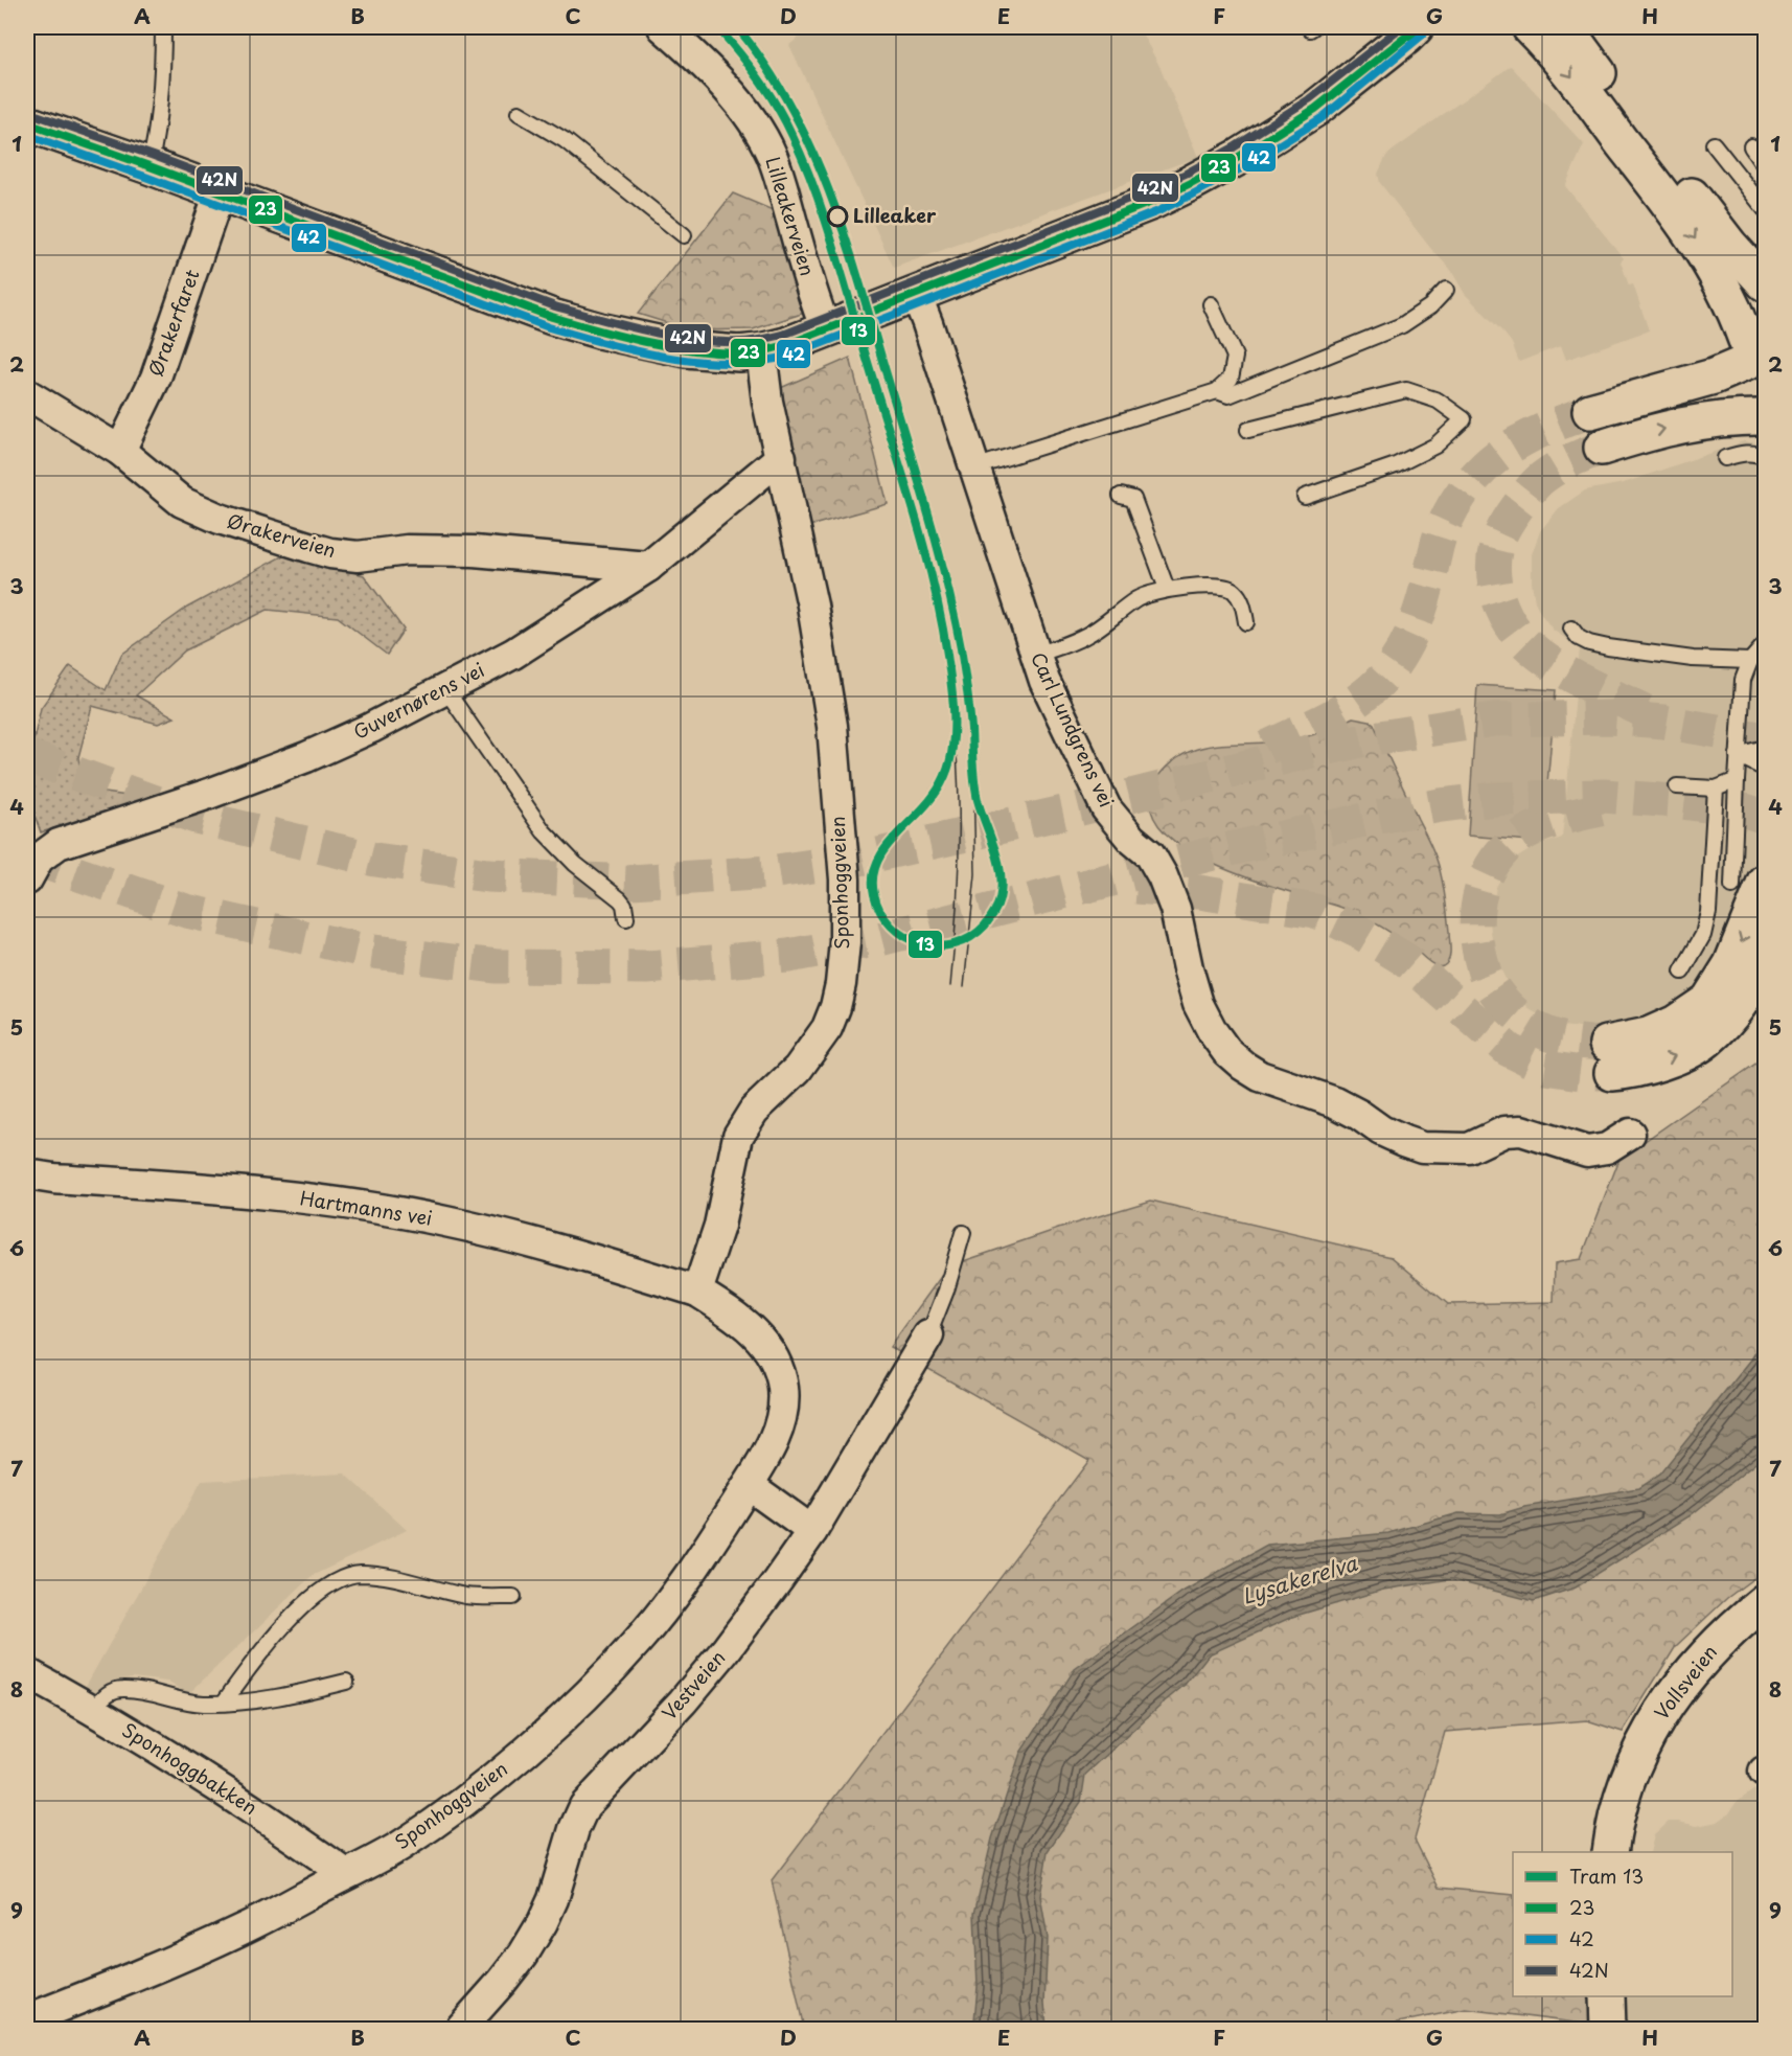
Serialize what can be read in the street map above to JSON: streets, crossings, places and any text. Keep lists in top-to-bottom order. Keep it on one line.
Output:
{"streets":{"main road":["Vollsveien"],"street":["Lilleakerveien","Ørakerfaret","Ørakerveien","Guvernørens vei","Carl Lundgrens vei","Sponhoggveien","Hartmanns vei","Vestveien","Sponhoggbakken"]},"crossings":[["Ørakerfaret","Ørakerveien"],["Ørakerveien","Guvernørens vei"],["Guvernørens vei","Sponhoggveien"],["Sponhoggveien","Hartmanns vei"],["Sponhoggveien","Sponhoggbakken"]],"water":["Lysakerelva"],"places":["Lilleaker"],"lines":["tram line 13","transit line 23","transit line 42N","transit line 42"],"legend":["Tram 13","23","42","42N"],"grid":{"columns":["A","B","C","D","E","F","G","H"],"rows":["1","2","3","4","5","6","7","8","9"]}}
